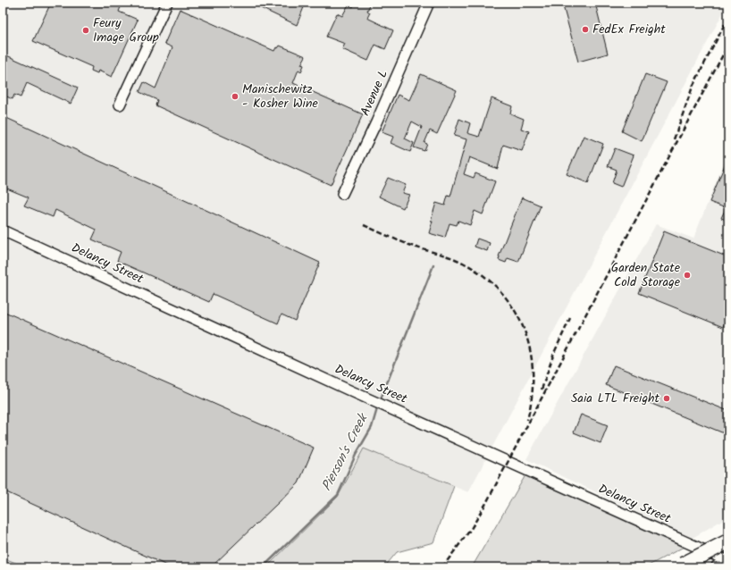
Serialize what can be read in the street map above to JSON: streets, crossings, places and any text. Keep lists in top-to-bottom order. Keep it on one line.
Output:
{"streets":{"street":["Avenue L","Delancy Street"]},"water":["Pierson's Creek"],"places":["FedEx Freight","Feury Image Group","Manischewitz - Kosher Wine","Garden State Cold Storage","Saia LTL Freight"]}
